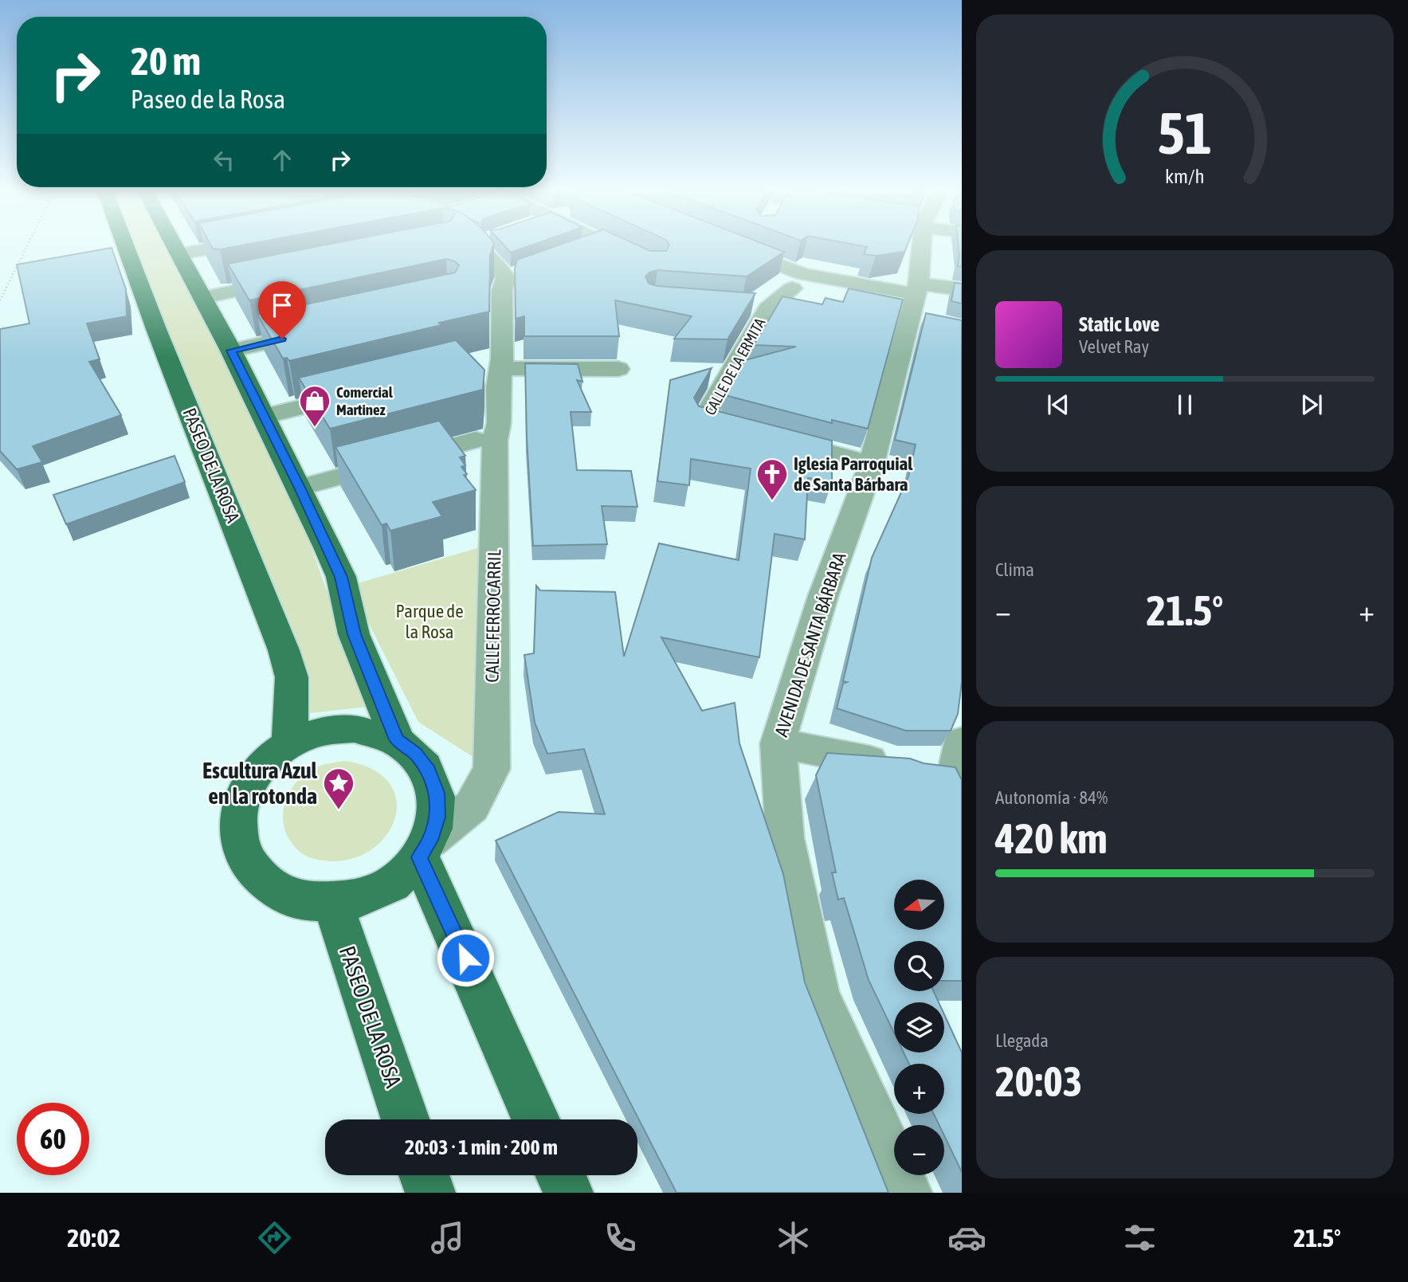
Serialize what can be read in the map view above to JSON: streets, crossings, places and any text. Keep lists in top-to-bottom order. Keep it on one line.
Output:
{"streets":{"main road":["PASEO DE LA ROSA"],"street":["CALLE DE LA ERMITA","CALLE FERROCARRIL","AVENIDA DE SANTA BÁRBARA"]},"crossings":[["CALLE DE LA ERMITA","AVENIDA DE SANTA BÁRBARA"],["PASEO DE LA ROSA","CALLE FERROCARRIL"]],"parks":["Parque de la Rosa"],"places":{"shop":["Comercial Martinez"],"church":["Iglesia Parroquial de Santa Bárbara"],"place":["Escultura Azul en la rotonda"]},"north":"left","page":{"turn":["20 m","Paseo de la Rosa"],"song":["Static Love","Velvet Ray"],"tile":["Clima",["Autonomía · 84%","420 km"],["Llegada","20:03"]],"heat":["−","21.5°","+"],"map_buttons":["+","−"],"limit":"60","trip":"20:03 · 1 min · 200 m","tabs":["20:02","21.5°"],"gauge":["51","km/h"]}}
